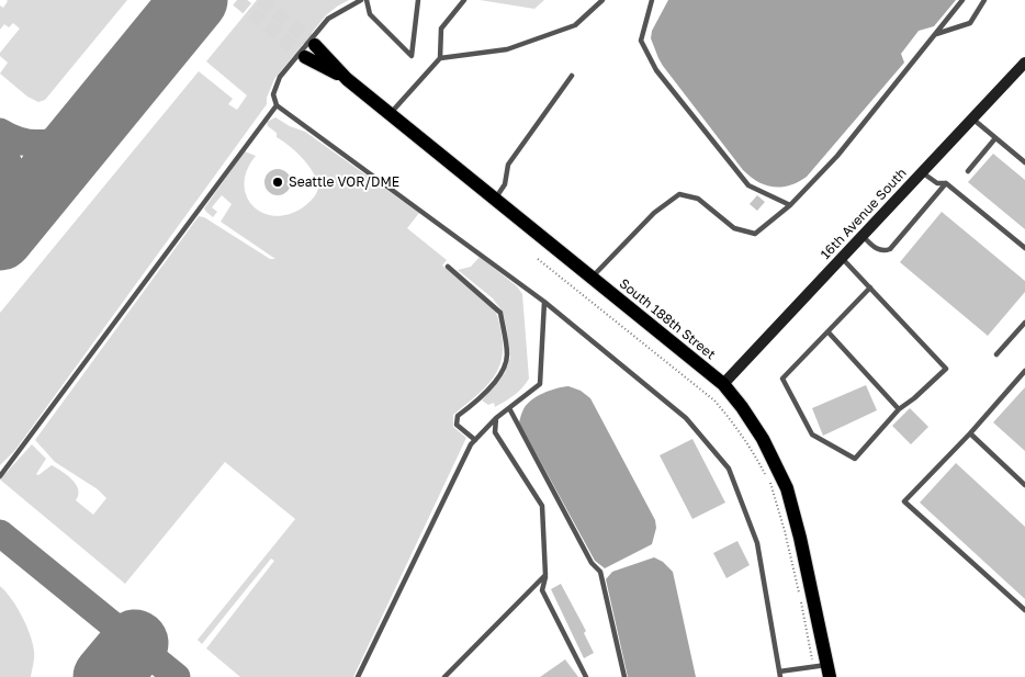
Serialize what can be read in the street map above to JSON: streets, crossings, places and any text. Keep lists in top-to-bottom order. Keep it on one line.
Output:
{"streets":{"main road":["South 188th Street"],"street":["16th Avenue South"]},"crossings":[["16th Avenue South","South 188th Street"]],"places":["Seattle VOR/DME"]}
